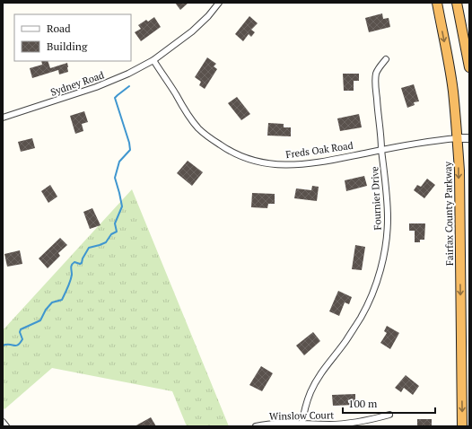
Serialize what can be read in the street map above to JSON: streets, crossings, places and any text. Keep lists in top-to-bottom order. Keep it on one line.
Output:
{"streets":{"highway":["Fairfax County Parkway"],"street":["Sydney Road","Freds Oak Road","Fournier Drive","Winslow Court"]},"crossings":[["Sydney Road","Freds Oak Road"],["Freds Oak Road","Fournier Drive"],["Freds Oak Road","Fairfax County Parkway"],["Fournier Drive","Winslow Court"]],"one_way":["Fairfax County Parkway"],"legend":["Road","Building"],"scale_bar":"100 m"}
